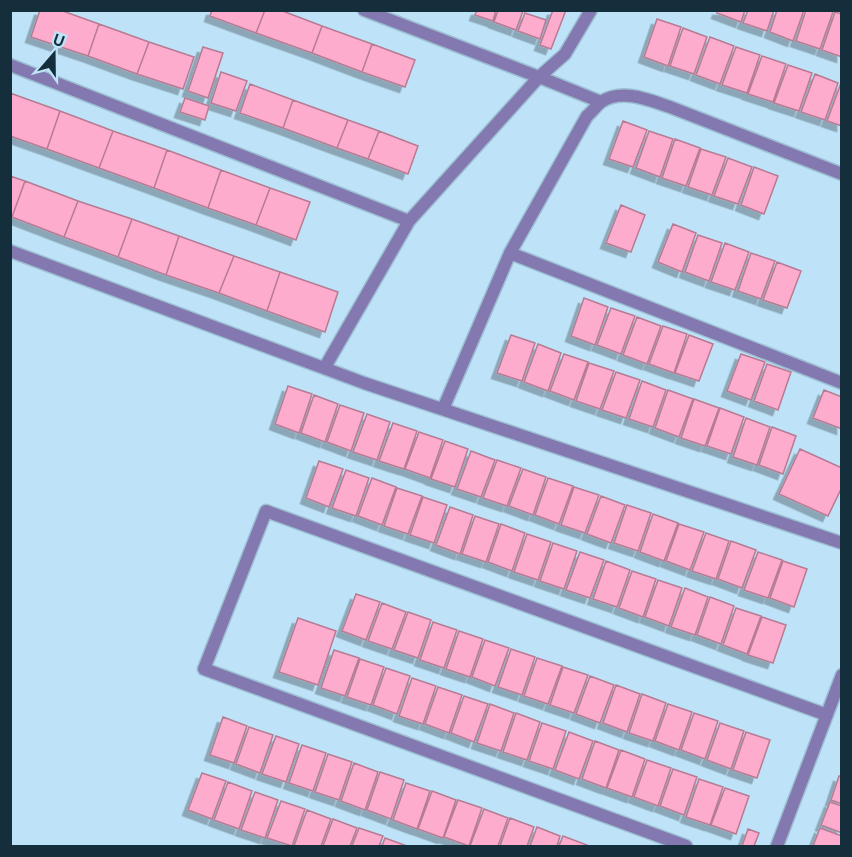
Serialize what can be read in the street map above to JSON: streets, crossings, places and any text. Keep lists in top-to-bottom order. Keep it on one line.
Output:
{"north":"top"}
